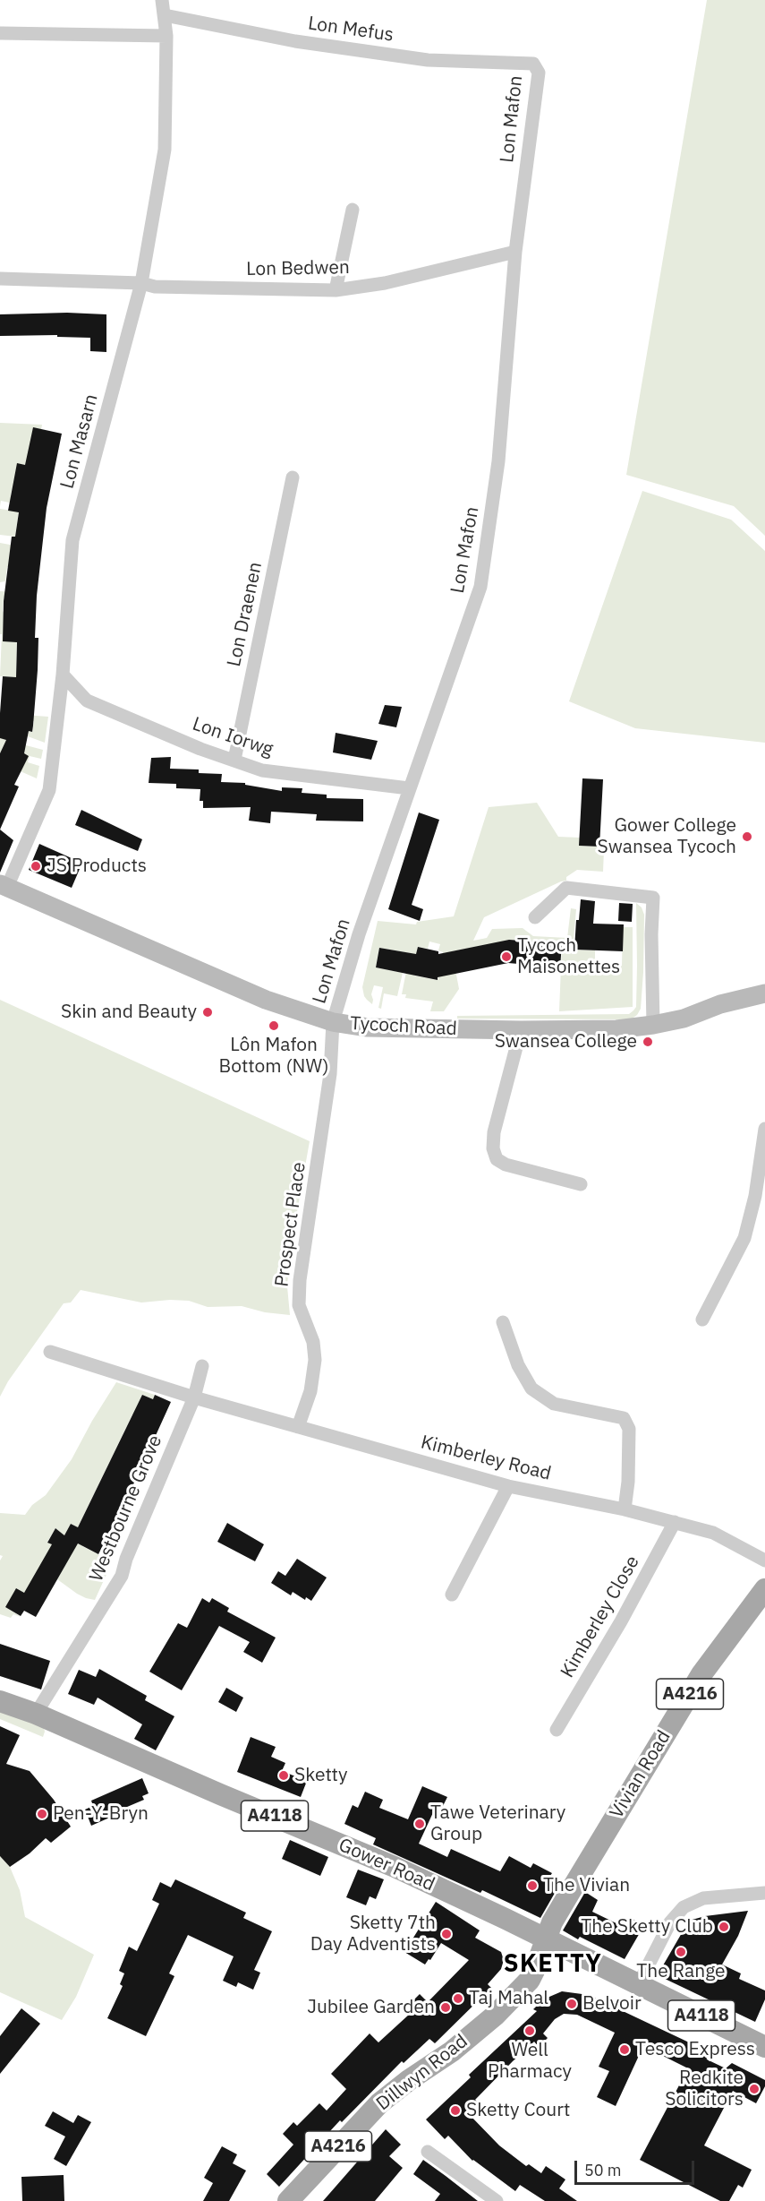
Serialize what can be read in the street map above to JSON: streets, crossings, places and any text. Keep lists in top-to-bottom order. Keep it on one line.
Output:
{"streets":{"main road":["A4216","Vivian Road","A4118","Gower Road","Dillwyn Road"],"street":["Lon Mefus","Lon Mafon","Lon Bedwen","Lon Masarn","Lon Draenen","Lon Iorwg","Tycoch Road","Prospect Place","Kimberley Road","Westbourne Grove","Kimberley Close"]},"crossings":[["Lon Mefus","Lon Mafon"],["Lon Mefus","Lon Masarn"],["Lon Mafon","Lon Bedwen"],["Lon Mafon","Lon Iorwg"],["Lon Mafon","Tycoch Road"],["Lon Mafon","Prospect Place"],["Lon Bedwen","Lon Masarn"],["Lon Masarn","Lon Iorwg"],["Lon Masarn","Tycoch Road"],["Lon Draenen","Lon Iorwg"],["Tycoch Road","Prospect Place"],["Prospect Place","Kimberley Road"],["Kimberley Road","Westbourne Grove"],["Kimberley Road","Kimberley Close"],["Westbourne Grove","Gower Road"],["Vivian Road","Gower Road"],["Vivian Road","Dillwyn Road"],["Gower Road","Dillwyn Road"]],"districts":["SKETTY"],"places":["Gower College Swansea Tycoch","JS Products","Tycoch Maisonettes","Skin and Beauty","Lôn Mafon Bottom (NW)","Swansea College","Sketty","Pen-Y-Bryn","Tawe Veterinary Group","The Vivian","The Sketty Club","Sketty 7th Day Adventists","The Range","Taj Mahal","Belvoir","Jubilee Garden","Well Pharmacy","Tesco Express","Redkite Solicitors","Sketty Court"],"scale_bar":"50 m"}
